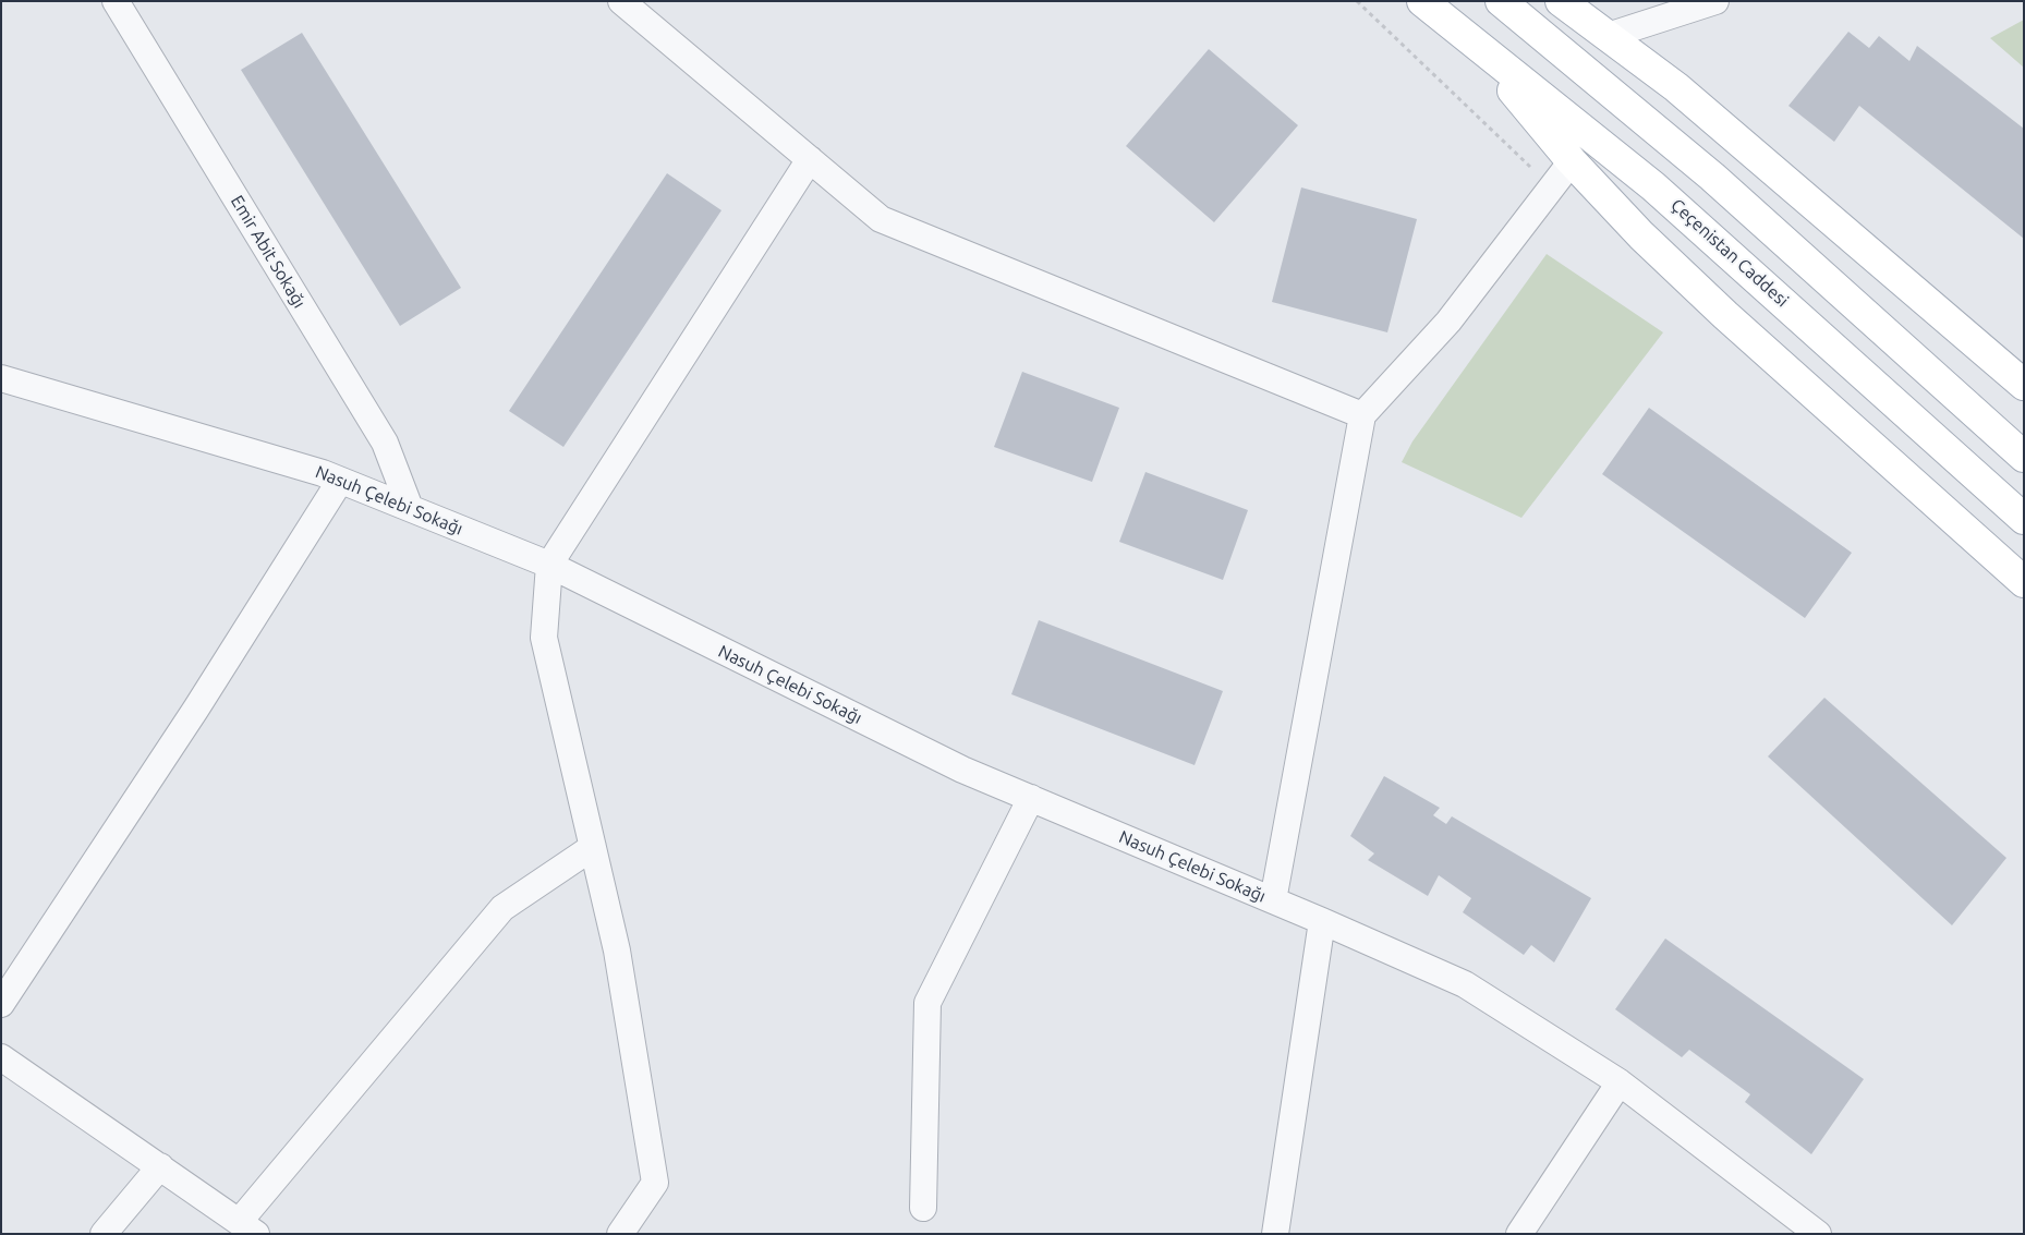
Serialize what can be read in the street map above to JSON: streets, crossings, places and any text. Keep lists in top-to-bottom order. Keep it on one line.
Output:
{"streets":{"main road":["Çeçenistan Caddesi"],"street":["Emir Abit Sokağı","Nasuh Çelebi Sokağı"]},"crossings":[["Emir Abit Sokağı","Nasuh Çelebi Sokağı"]]}
